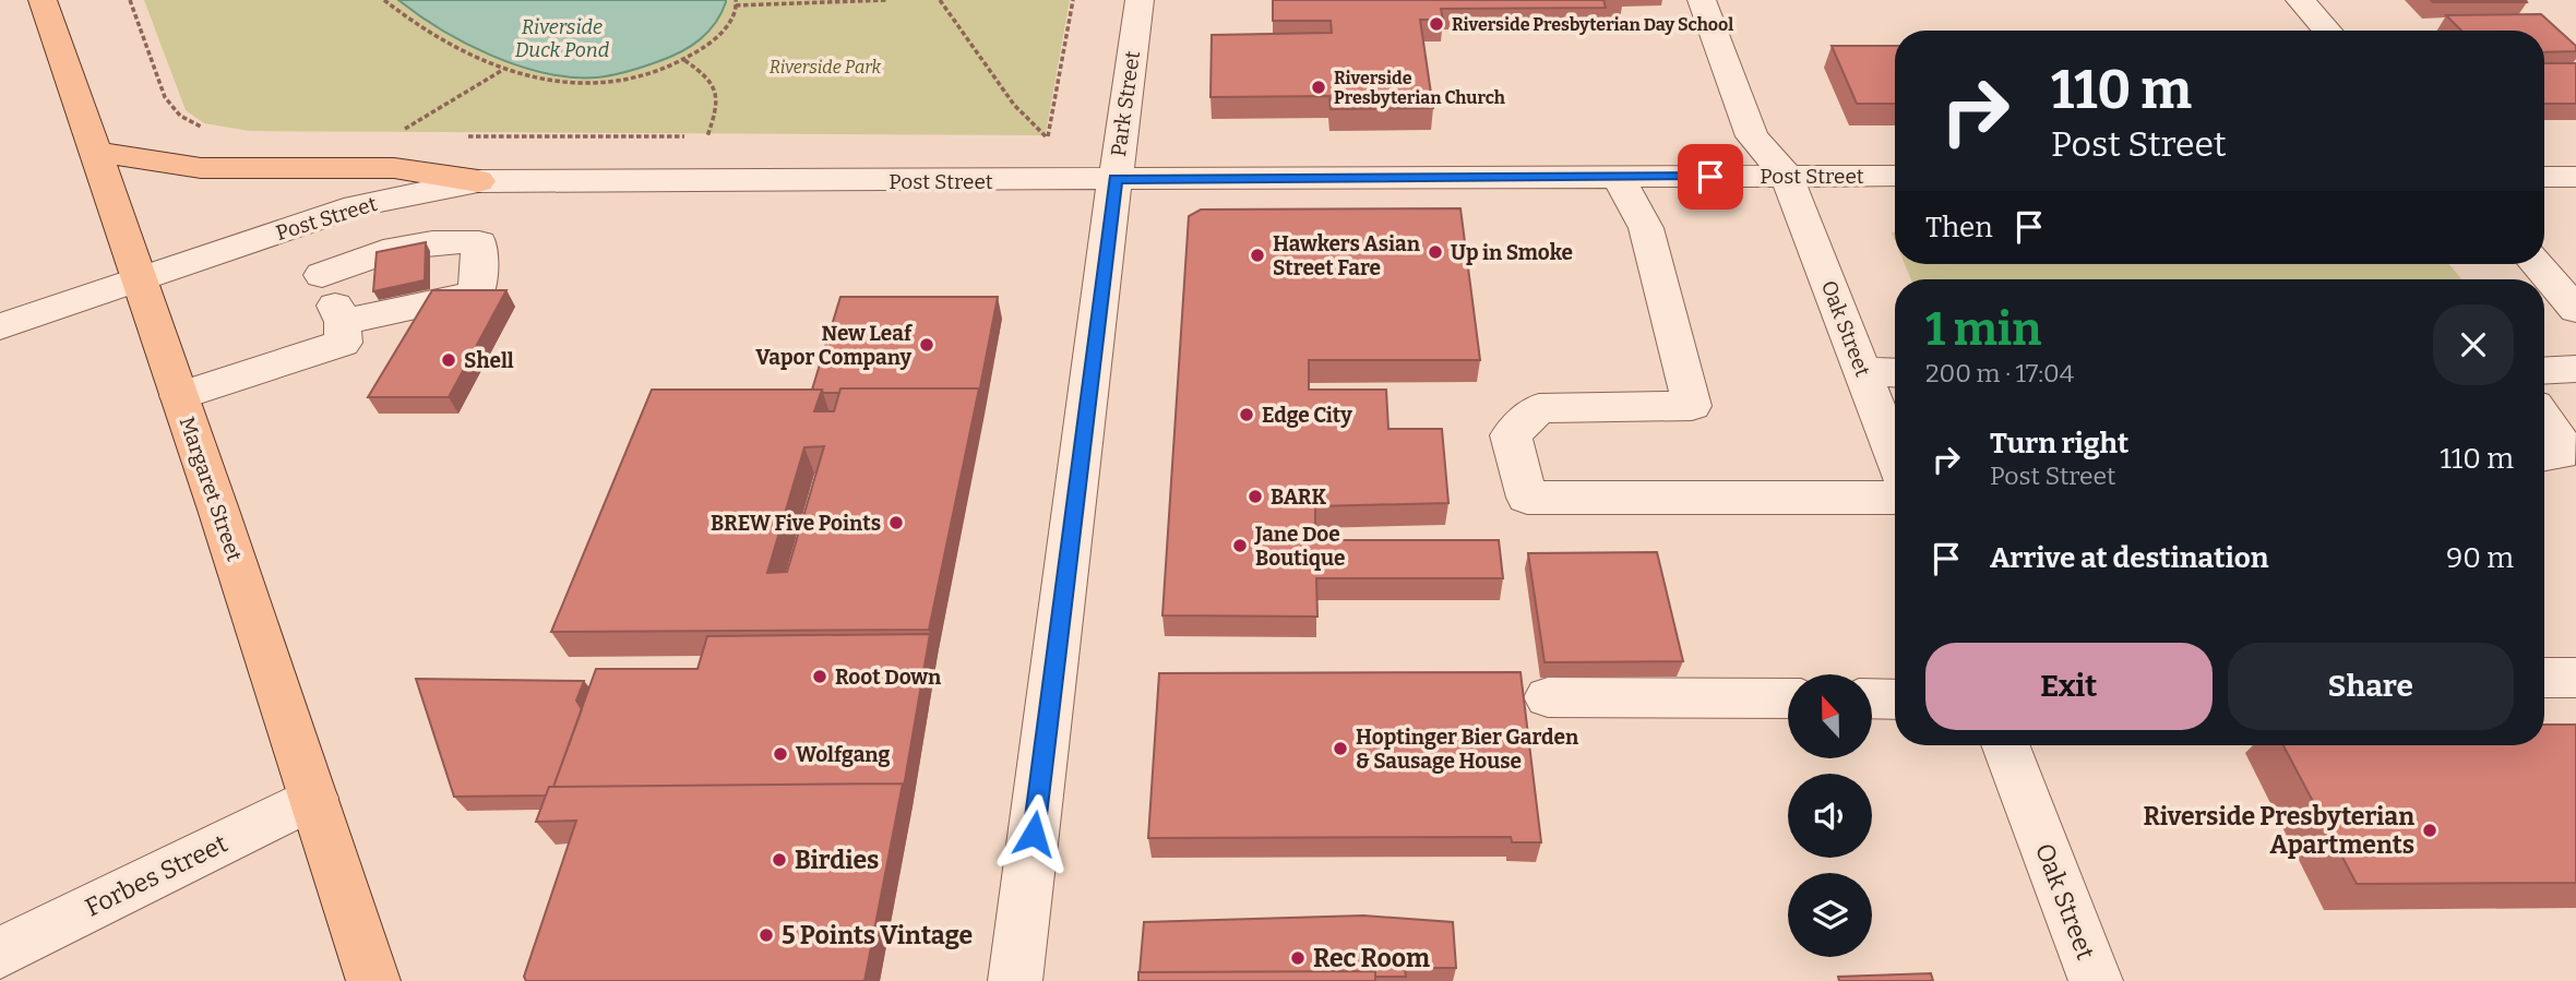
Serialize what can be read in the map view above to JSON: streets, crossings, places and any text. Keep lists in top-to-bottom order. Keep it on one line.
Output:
{"streets":{"main road":["Margaret Street"],"street":["Park Street","Post Street","Oak Street","Forbes Street"]},"crossings":[["Park Street","Post Street"],["Post Street","Oak Street"],["Post Street","Margaret Street"],["Margaret Street","Forbes Street"]],"water":["Riverside Duck Pond"],"parks":["Riverside Park"],"places":["Riverside Presbyterian Day School","Riverside Presbyterian Church","Up in Smoke","Hawkers Asian Street Fare","New Leaf Vapor Company","Shell","Edge City","BARK","BREW Five Points","Jane Doe Boutique","Root Down","Hoptinger Bier Garden & Sausage House","Wolfgang","Riverside Presbyterian Apartments","Birdies","5 Points Vintage","Rec Room"],"north":"top","page":{"turn":["110 m","Post Street"],"then":"Then","heading":["1 min","200 m · 17:04"],"list":[{"name":"Turn right","note":"Post Street","value":"110 m"},{"name":"Arrive at destination","value":"90 m"}],"buttons":["Exit","Share"]}}
